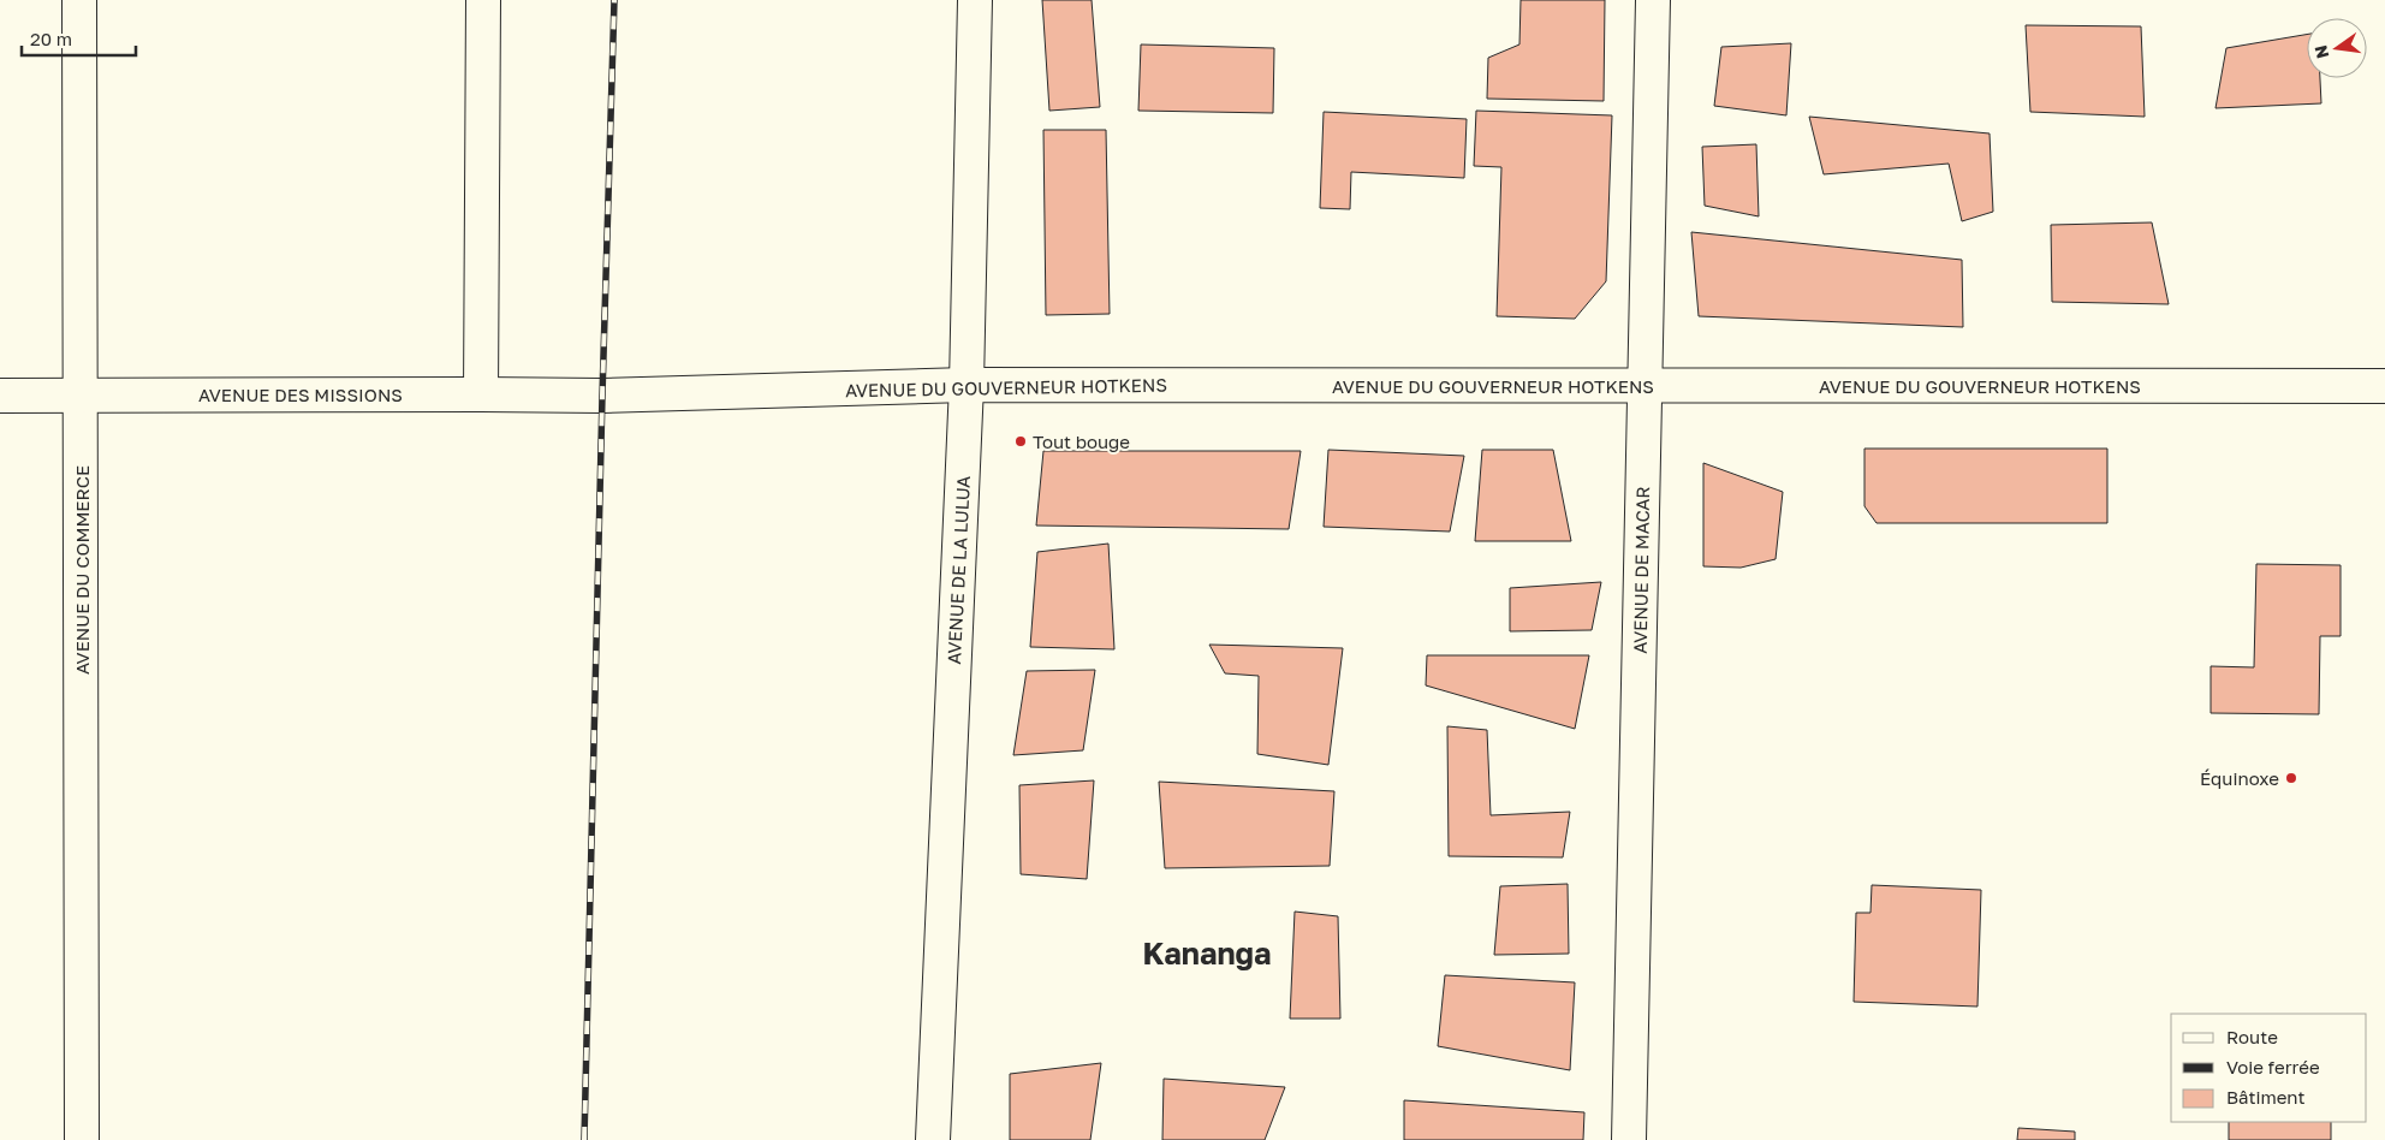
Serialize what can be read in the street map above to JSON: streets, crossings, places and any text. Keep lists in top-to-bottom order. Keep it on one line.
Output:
{"streets":{"main road":["AVENUE DU GOUVERNEUR HOTKENS","AVENUE DES MISSIONS","AVENUE DU COMMERCE","AVENUE DE LA LULUA","AVENUE DE MACAR"]},"crossings":[["AVENUE DU GOUVERNEUR HOTKENS","AVENUE DES MISSIONS"],["AVENUE DU GOUVERNEUR HOTKENS","AVENUE DE LA LULUA"],["AVENUE DU GOUVERNEUR HOTKENS","AVENUE DE MACAR"],["AVENUE DES MISSIONS","AVENUE DU COMMERCE"]],"districts":["Kananga"],"places":["Tout bouge","Équinoxe"],"legend":["Route","Voie ferrée","Bâtiment"],"scale_bar":"20 m","north":"left"}
